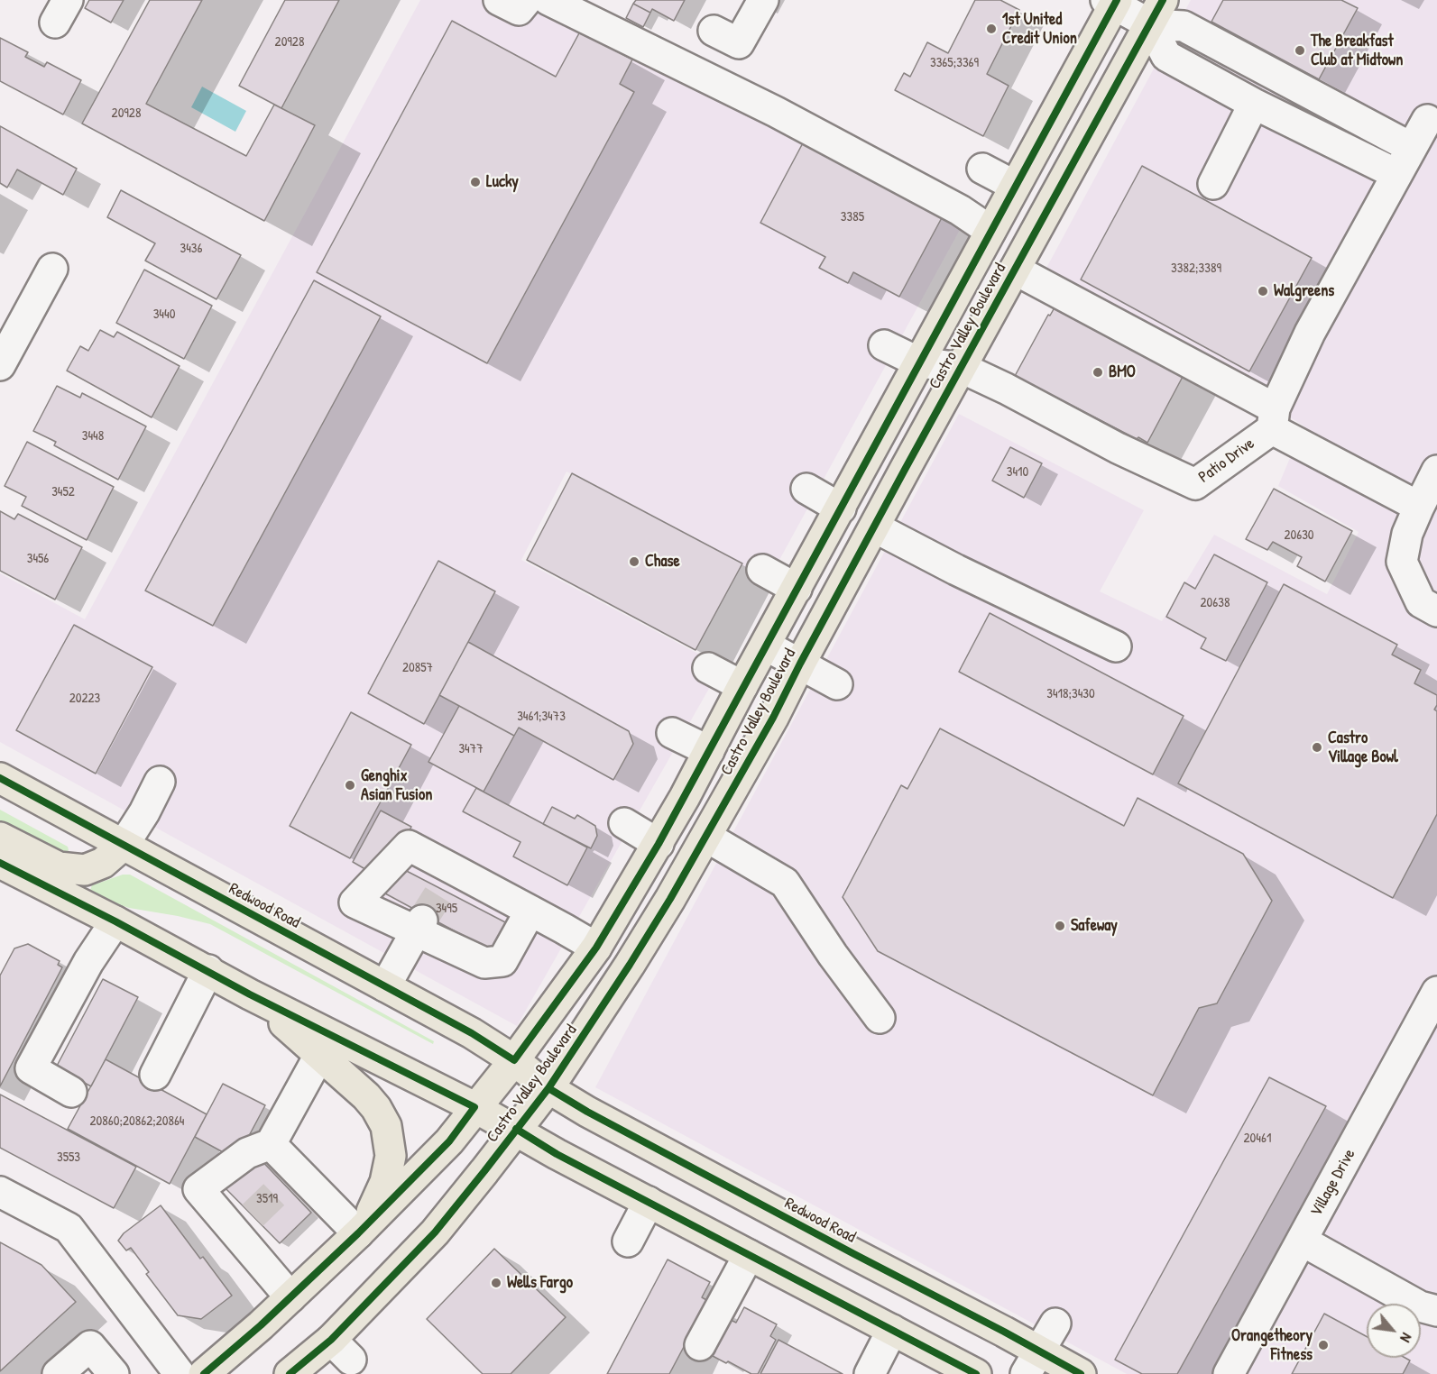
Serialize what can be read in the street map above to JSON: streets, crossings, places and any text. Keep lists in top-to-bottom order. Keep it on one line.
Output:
{"streets":{"main road":["Castro Valley Boulevard","Redwood Road"],"street":["Patio Drive","Village Drive"]},"crossings":[["Castro Valley Boulevard","Patio Drive"],["Castro Valley Boulevard","Redwood Road"]],"places":["1st United Credit Union","The Breakfast Club at Midtown","Lucky","Walgreens","BMO","Chase","Castro Village Bowl","Genghix Asian Fusion","Safeway","Wells Fargo","Orangetheory Fitness"],"house_numbers":["20928","3365;3369","20928","3385","3436","3382;3389","3440","3448","3410","3452","20630","3456","20638","20857","3418;3430","20223","3461;3473","3477","3495","20860;20862;20864","20461","3553","3519"],"north":"bottom right"}
